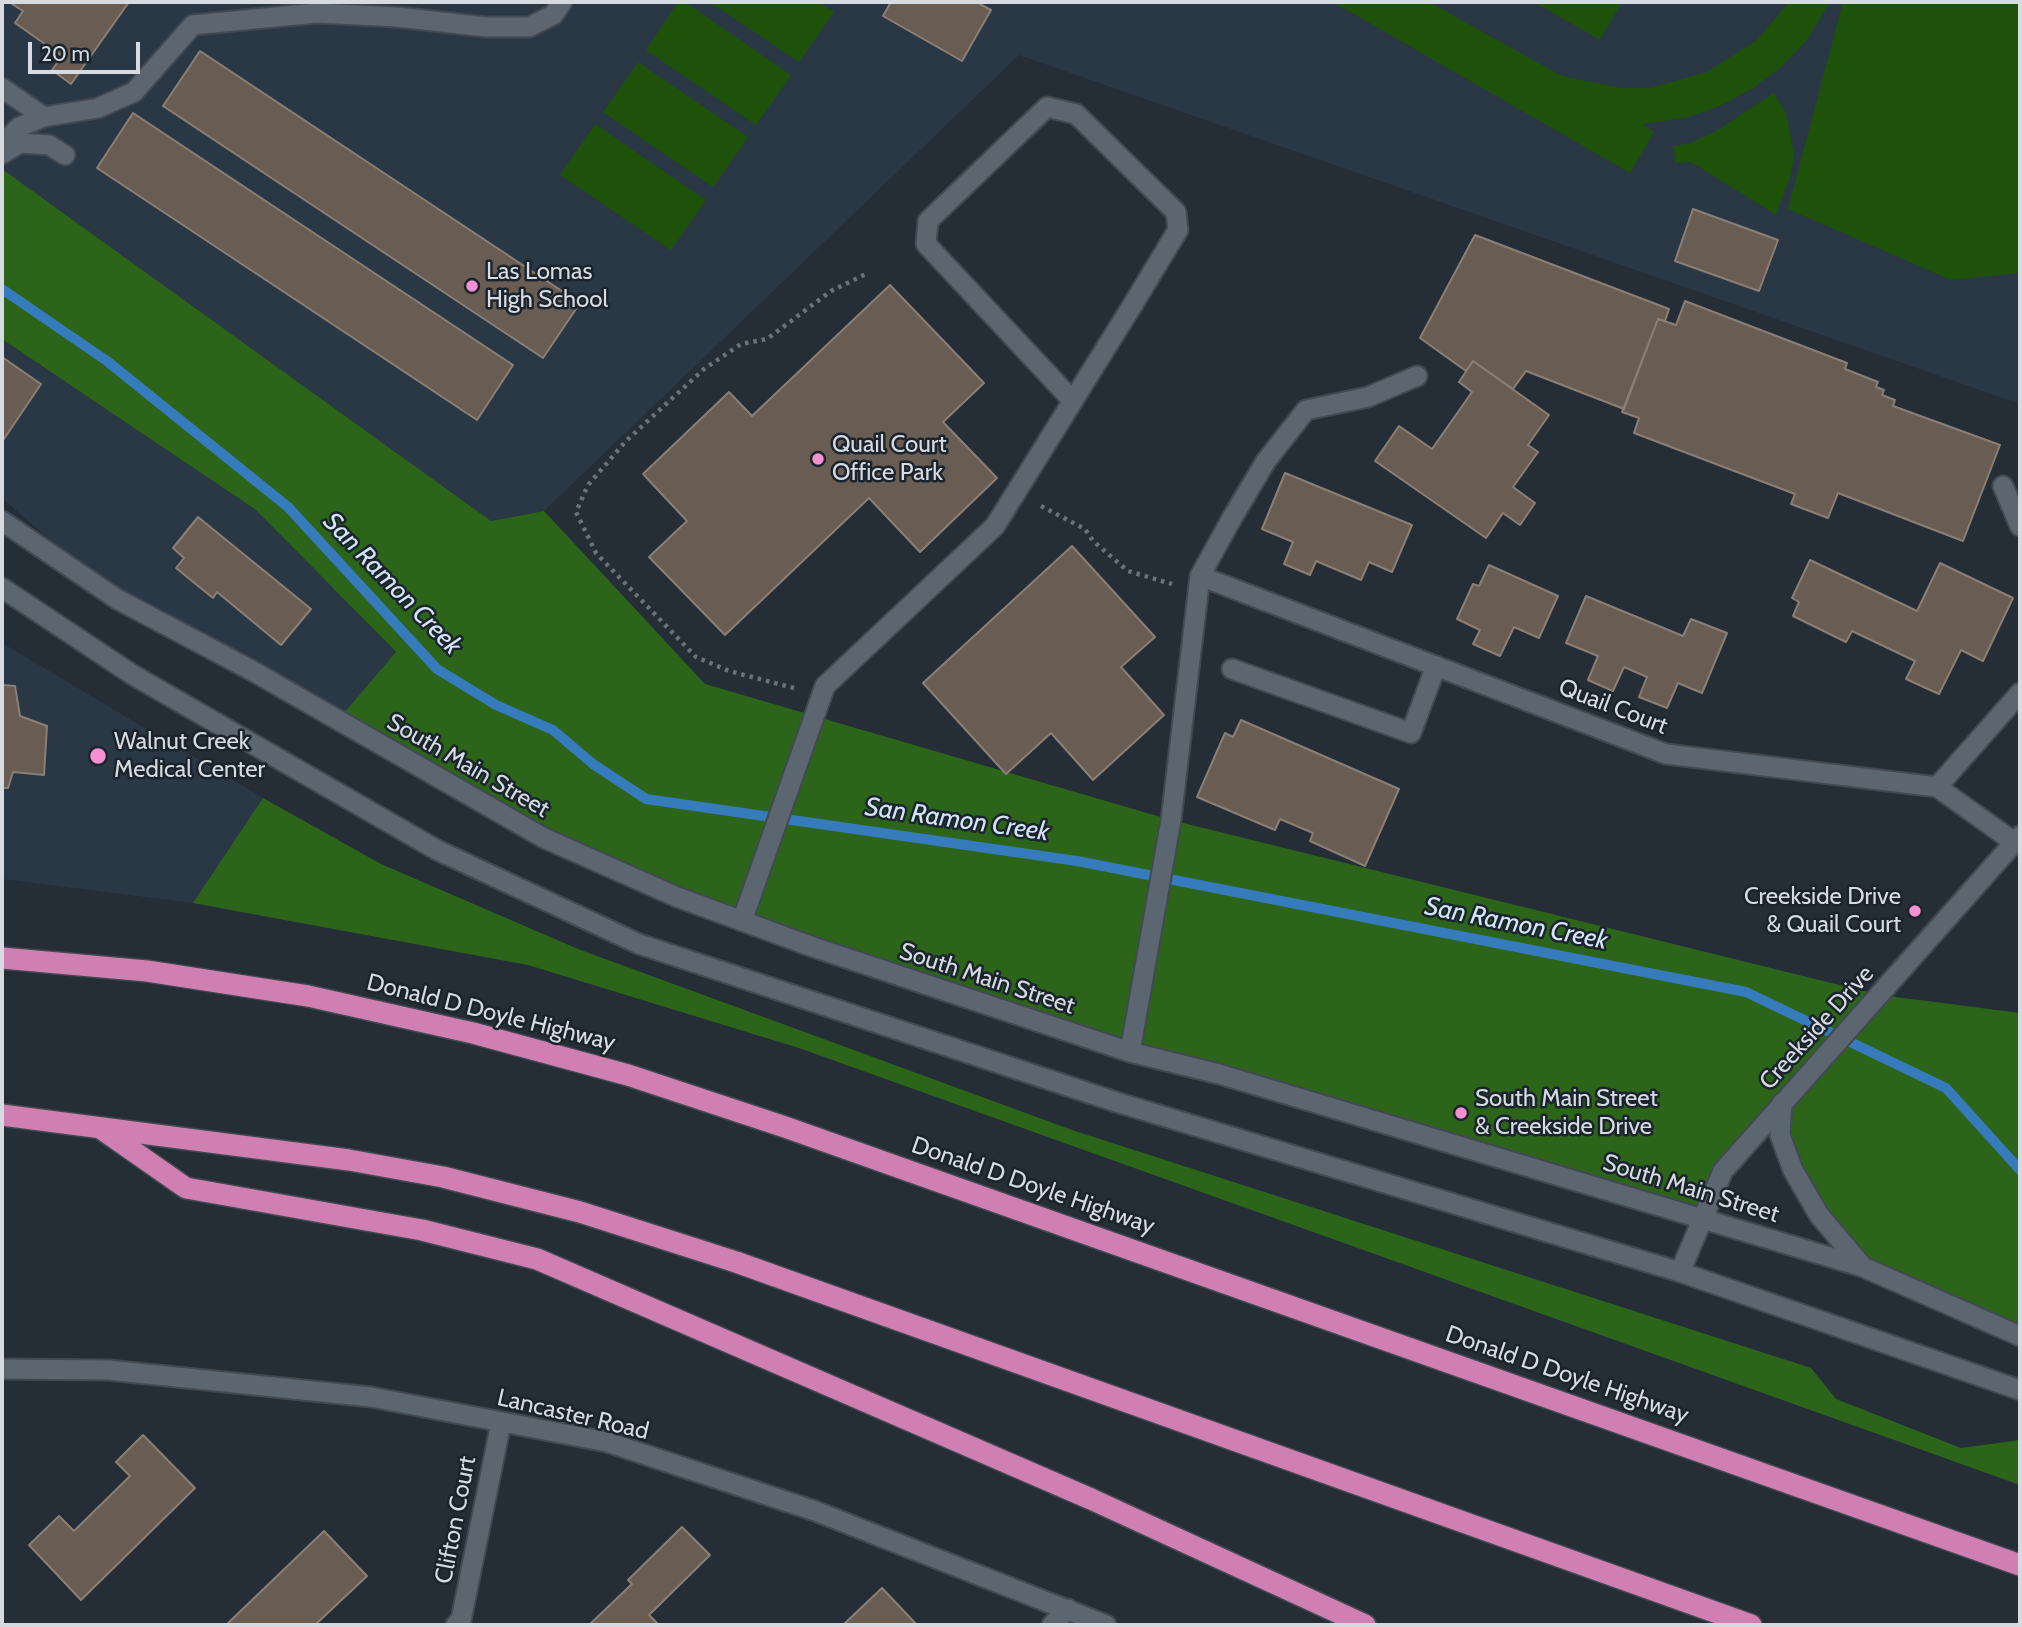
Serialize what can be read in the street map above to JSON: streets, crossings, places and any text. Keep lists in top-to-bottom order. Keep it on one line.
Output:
{"streets":{"highway":["Donald D Doyle Highway"],"main road":["Quail Court","South Main Street","Creekside Drive","Lancaster Road","Clifton Court"]},"crossings":[["Quail Court","Creekside Drive"],["South Main Street","Creekside Drive"],["Lancaster Road","Clifton Court"]],"water":["San Ramon Creek"],"places":["Las Lomas High School","Quail Court Office Park","Walnut Creek Medical Center","Creekside Drive & Quail Court","South Main Street & Creekside Drive"],"scale_bar":"20 m"}
